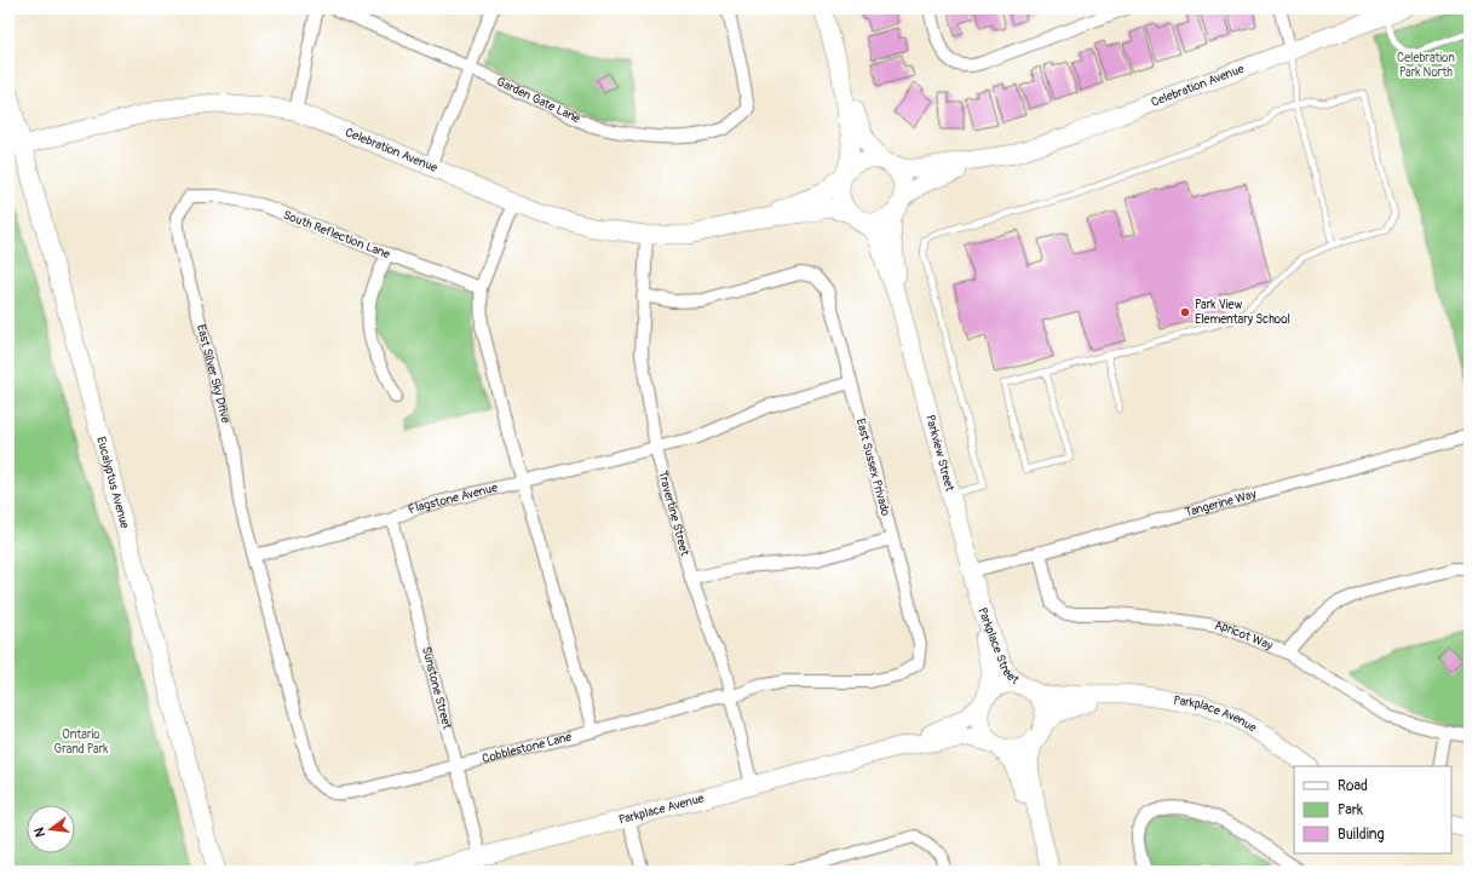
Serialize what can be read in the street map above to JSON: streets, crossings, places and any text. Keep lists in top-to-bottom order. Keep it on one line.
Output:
{"streets":{"street":["Celebration Avenue","Garden Gate Lane","South Reflection Lane","East Silver Sky Drive","Parkview Street","East Sussex Privado","Eucalyptus Avenue","Flagstone Avenue","Tangerine Way","Travertine Street","Apricot Way","Parkplace Street","Sunstone Street","Parkplace Avenue","Cobblestone Lane"]},"crossings":[["Celebration Avenue","Parkview Street"],["Celebration Avenue","Eucalyptus Avenue"],["Celebration Avenue","Travertine Street"],["South Reflection Lane","East Silver Sky Drive"],["East Silver Sky Drive","Flagstone Avenue"],["East Silver Sky Drive","Cobblestone Lane"],["Parkview Street","Tangerine Way"],["Parkview Street","Parkplace Street"],["East Sussex Privado","Flagstone Avenue"],["East Sussex Privado","Travertine Street"],["East Sussex Privado","Cobblestone Lane"],["Flagstone Avenue","Travertine Street"],["Flagstone Avenue","Sunstone Street"],["Tangerine Way","Apricot Way"],["Travertine Street","Parkplace Avenue"],["Travertine Street","Cobblestone Lane"],["Parkplace Street","Parkplace Avenue"],["Sunstone Street","Parkplace Avenue"],["Sunstone Street","Cobblestone Lane"]],"parks":["Celebration Park North","Ontario Grand Park"],"places":["Park View Elementary School"],"legend":["Road","Park","Building"],"north":"left"}
